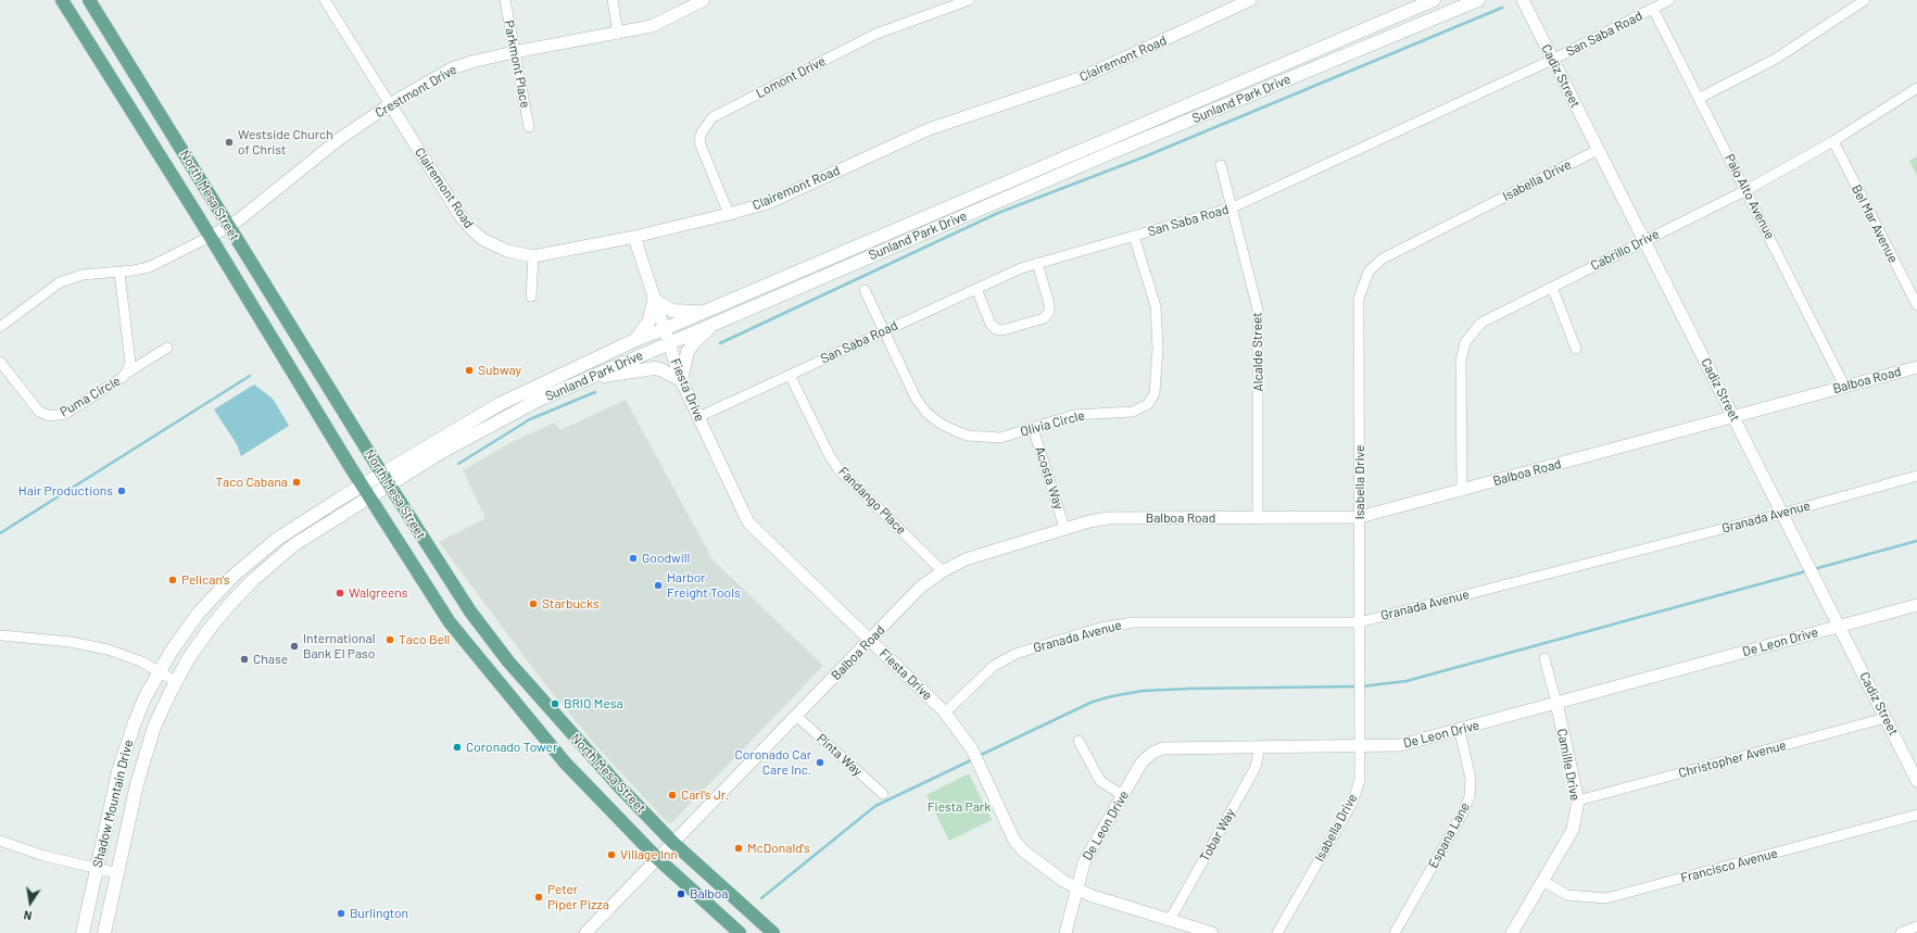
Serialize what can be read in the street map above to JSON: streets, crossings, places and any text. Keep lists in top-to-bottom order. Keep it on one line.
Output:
{"streets":{"main road":["Sunland Park Drive","North Mesa Street","Shadow Mountain Drive"],"street":["San Saba Road","Clairemont Road","Parkmont Place","Cadiz Street","Lomont Drive","Crestmont Drive","Isabella Drive","Palo Alto Avenue","Bel Mar Avenue","Cabrillo Drive","Alcalde Street","Balboa Road","Fiesta Drive","Puma Circle","Olivia Circle","Acosta Way","Fandango Place","Granada Avenue","De Leon Drive","Pinta Way","Christopher Avenue","Camille Drive","Tobar Way","Espana Lane","Francisco Avenue"]},"crossings":[["San Saba Road","Cadiz Street"],["San Saba Road","Palo Alto Avenue"],["San Saba Road","Alcalde Street"],["San Saba Road","Fiesta Drive"],["San Saba Road","Olivia Circle"],["San Saba Road","Fandango Place"],["Clairemont Road","Lomont Drive"],["Clairemont Road","Crestmont Drive"],["Clairemont Road","Fiesta Drive"],["Parkmont Place","Crestmont Drive"],["Cadiz Street","Isabella Drive"],["Cadiz Street","Cabrillo Drive"],["Cadiz Street","Balboa Road"],["Cadiz Street","Granada Avenue"],["Cadiz Street","De Leon Drive"],["Cadiz Street","Christopher Avenue"],["Crestmont Drive","North Mesa Street"],["Sunland Park Drive","North Mesa Street"],["Sunland Park Drive","Fiesta Drive"],["Sunland Park Drive","Shadow Mountain Drive"],["Isabella Drive","Balboa Road"],["Isabella Drive","Granada Avenue"],["Isabella Drive","De Leon Drive"],["North Mesa Street","Balboa Road"],["North Mesa Street","Shadow Mountain Drive"],["Palo Alto Avenue","Cabrillo Drive"],["Palo Alto Avenue","Balboa Road"],["Bel Mar Avenue","Cabrillo Drive"],["Cabrillo Drive","Balboa Road"],["Alcalde Street","Balboa Road"],["Balboa Road","Fiesta Drive"],["Balboa Road","Acosta Way"],["Balboa Road","Fandango Place"],["Balboa Road","Pinta Way"],["Fiesta Drive","Granada Avenue"],["Fiesta Drive","De Leon Drive"],["Fiesta Drive","Tobar Way"],["Olivia Circle","Acosta Way"],["De Leon Drive","Camille Drive"],["De Leon Drive","Tobar Way"],["De Leon Drive","Espana Lane"],["Christopher Avenue","Camille Drive"],["Camille Drive","Francisco Avenue"]],"parks":["Fiesta Park"],"places":["Westside Church of Christ","Subway","Taco Cabana","Hair Productions","Goodwill","Pelican's","Harbor Freight Tools","Walgreens","Starbucks","Taco Bell","International Bank El Paso","Chase","BRIO Mesa","Coronado Tower","Coronado Car Care Inc.","Carl's Jr.","McDonald's","Village Inn","Balboa","Peter Piper Pizza","Burlington"],"north":"bottom"}
